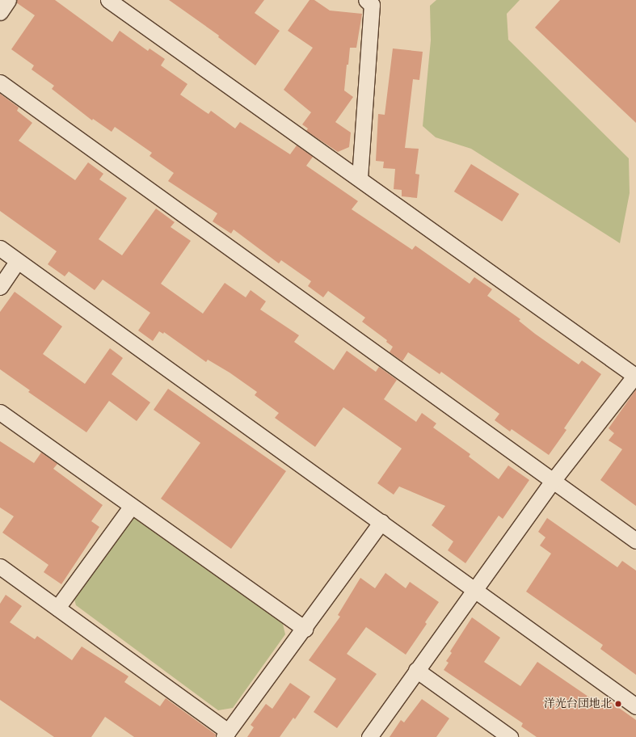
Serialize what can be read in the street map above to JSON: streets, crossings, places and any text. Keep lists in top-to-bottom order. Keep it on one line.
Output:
{"places":["洋光台団地北"]}
